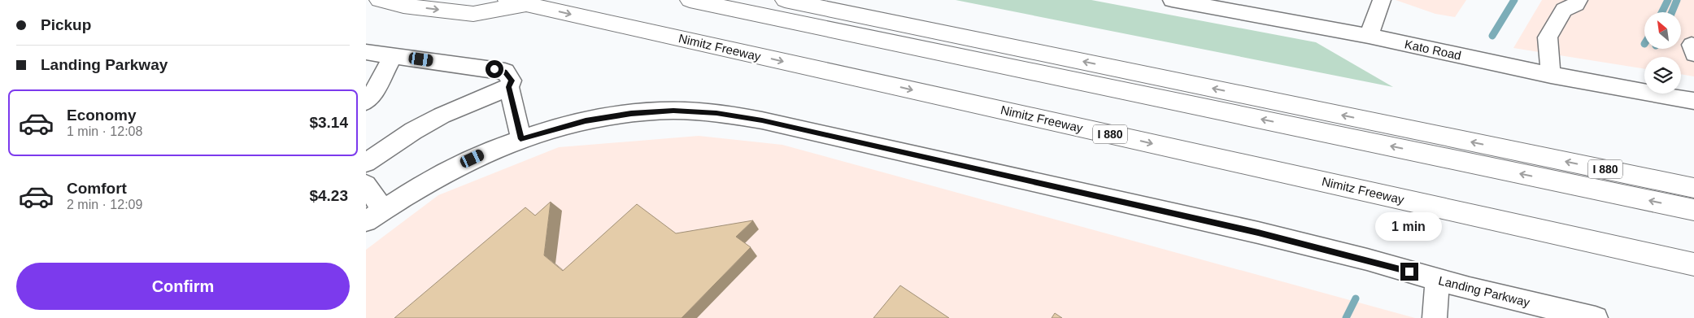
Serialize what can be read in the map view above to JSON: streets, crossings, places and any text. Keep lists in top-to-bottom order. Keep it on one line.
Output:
{"streets":{"highway":["Nimitz Freeway","I 880"],"street":["Kato Road","Landing Parkway"]},"north":"top left","page":{"banner":["Pickup","Landing Parkway"],"list":[{"name":"Economy","note":"1 min · 12:08","value":"$3.14"},{"name":"Comfort","note":"2 min · 12:09","value":"$4.23"}],"bubble":"1 min","buttons":"Confirm"}}
